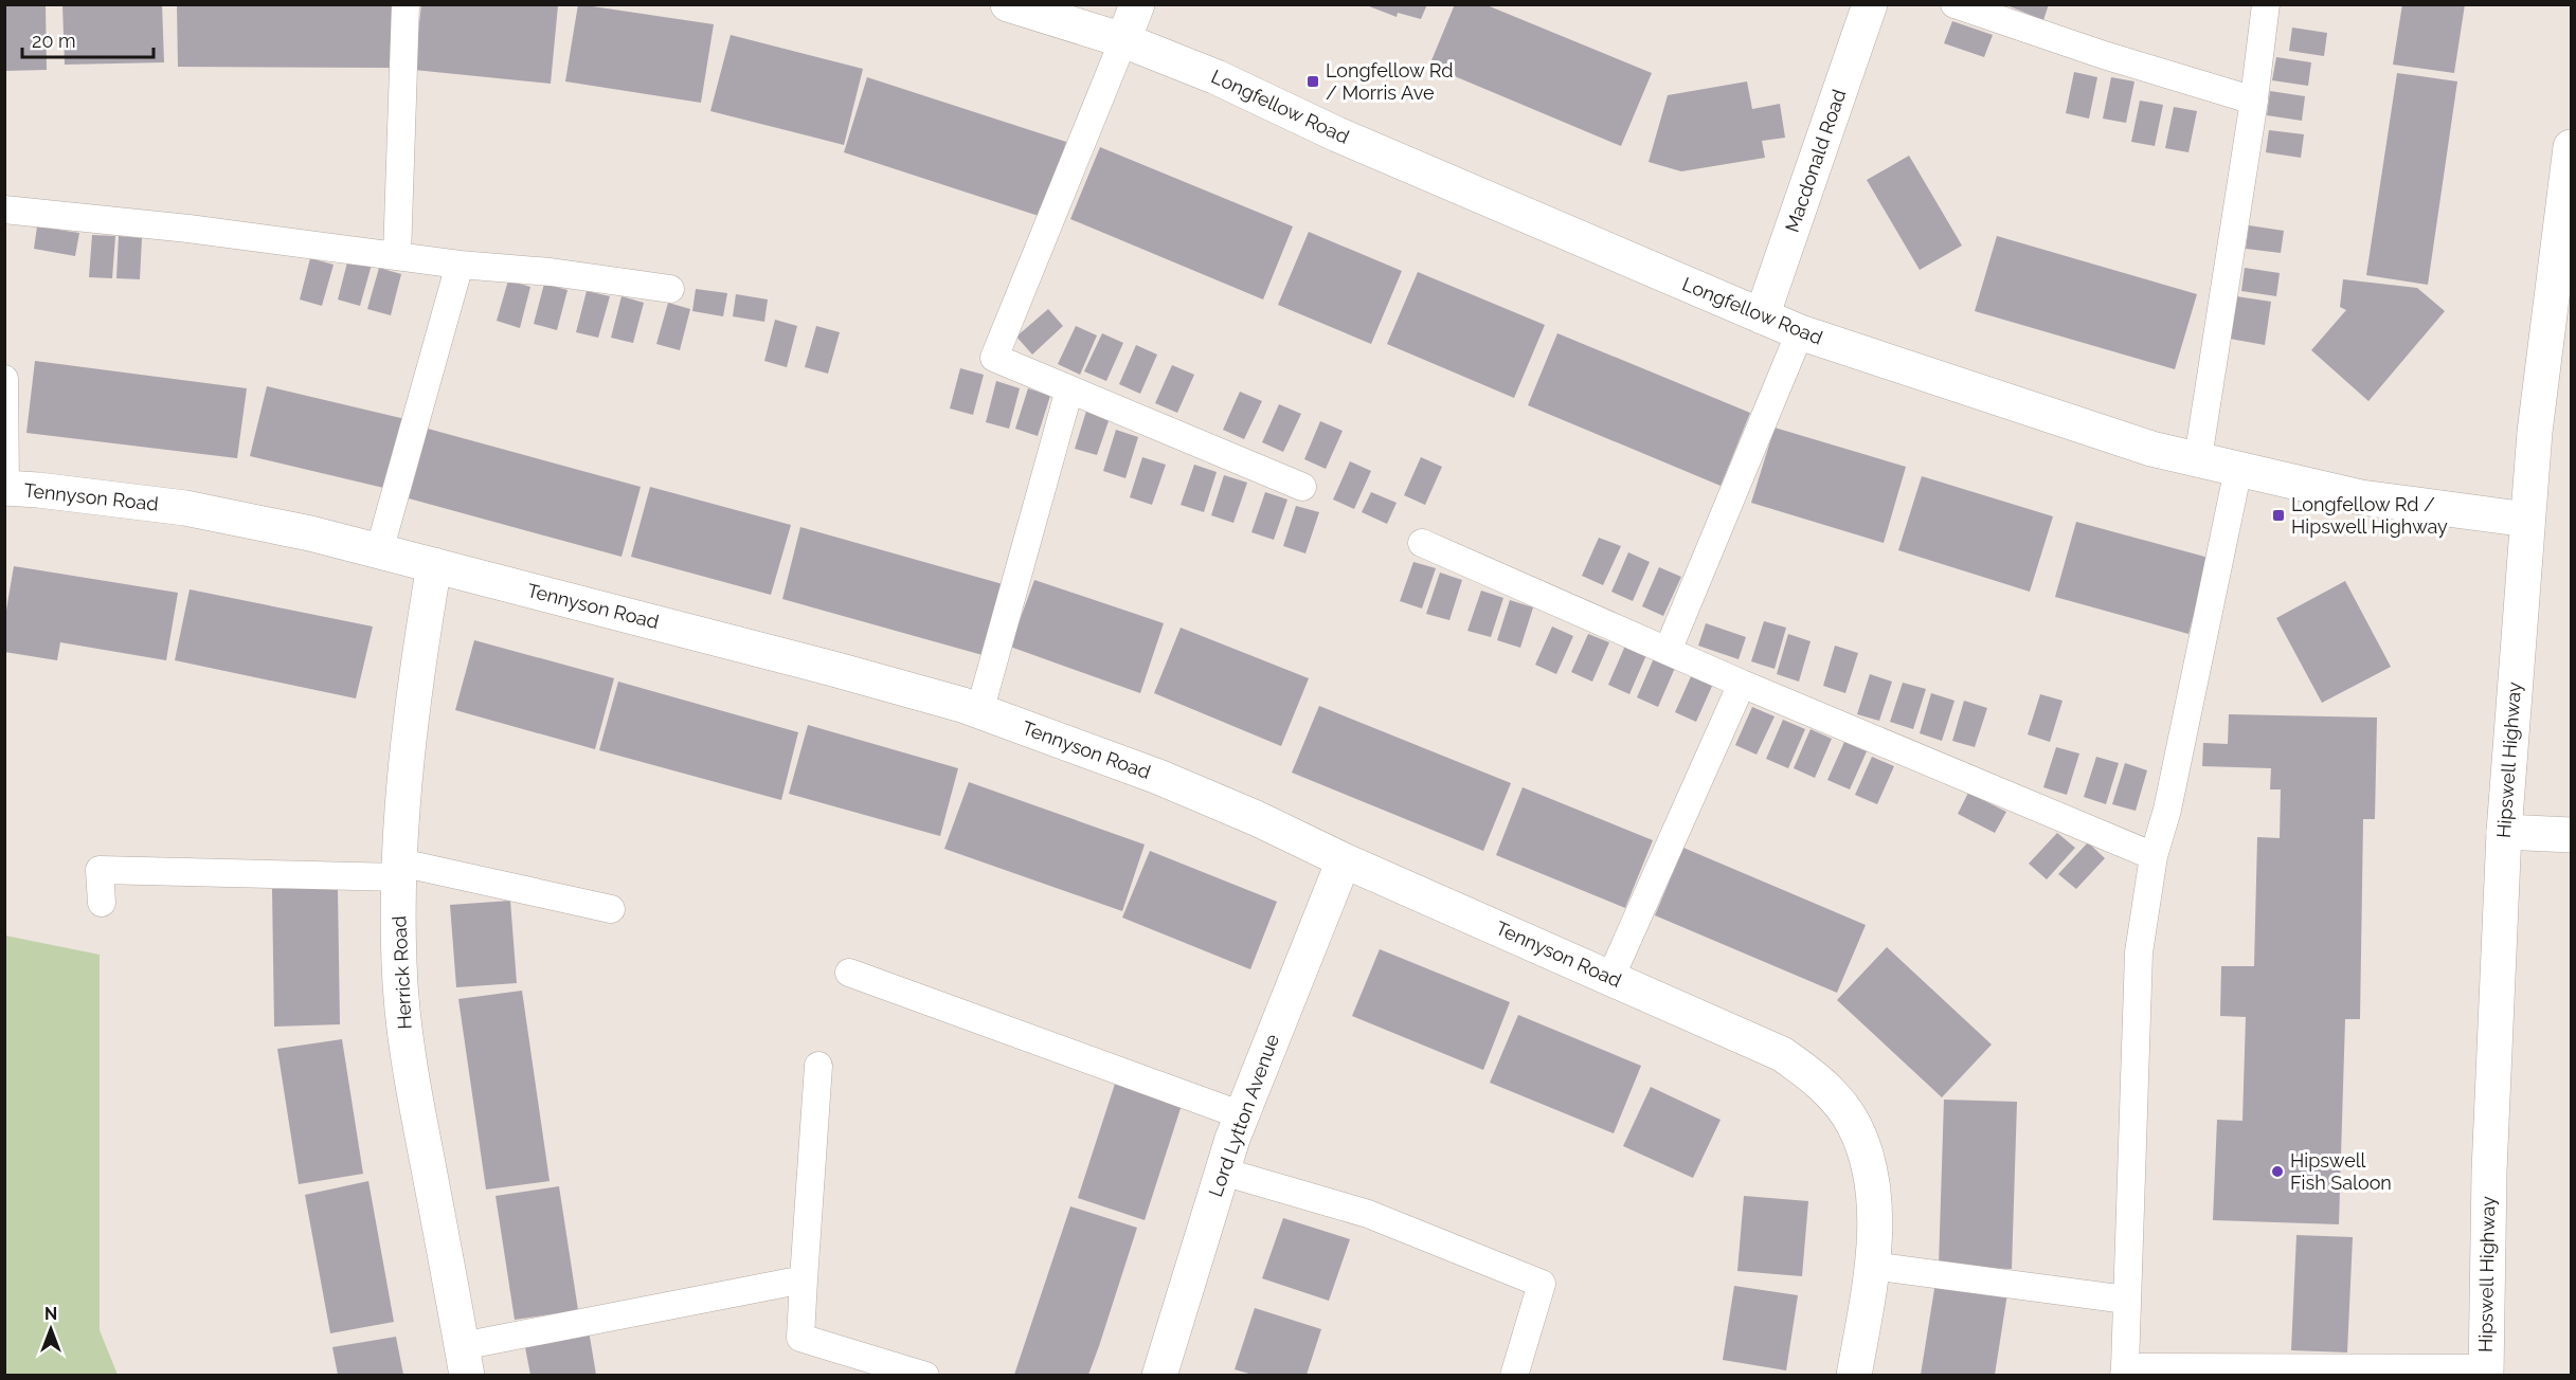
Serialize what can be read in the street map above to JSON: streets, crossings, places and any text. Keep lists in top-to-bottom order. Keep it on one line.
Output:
{"streets":{"street":["Longfellow Road","Macdonald Road","Tennyson Road","Hipswell Highway","Herrick Road","Lord Lytton Avenue"]},"crossings":[["Longfellow Road","Macdonald Road"],["Longfellow Road","Hipswell Highway"],["Tennyson Road","Herrick Road"],["Tennyson Road","Lord Lytton Avenue"]],"places":{"transit":["Longfellow Rd / Morris Ave","Longfellow Rd / Hipswell Highway"],"other":["Hipswell Fish Saloon"]},"scale_bar":"20 m","north":"top"}
